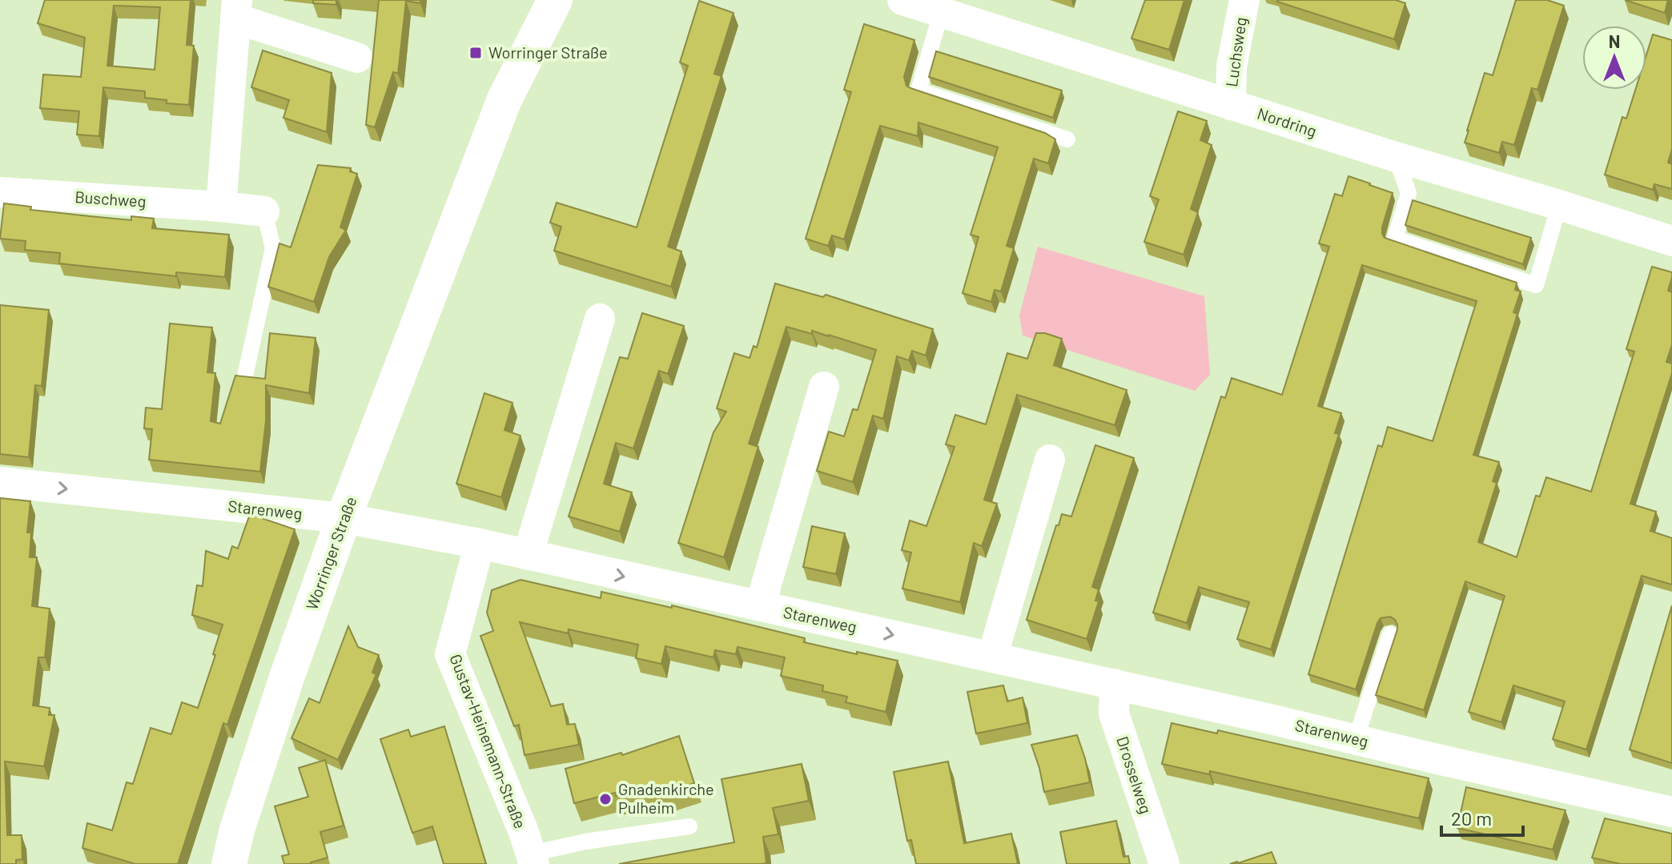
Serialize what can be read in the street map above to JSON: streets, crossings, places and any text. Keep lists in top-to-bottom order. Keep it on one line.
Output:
{"streets":{"main road":["Worringer Straße"],"street":["Luchsweg","Nordring","Buschweg","Starenweg","Gustav-Heinemann-Straße","Drosselweg"]},"crossings":[["Luchsweg","Nordring"],["Starenweg","Worringer Straße"],["Starenweg","Gustav-Heinemann-Straße"],["Starenweg","Drosselweg"]],"one_way":["Starenweg"],"places":{"transit":["Worringer Straße"],"other":["Gnadenkirche Pulheim"]},"scale_bar":"20 m","north":"top"}
